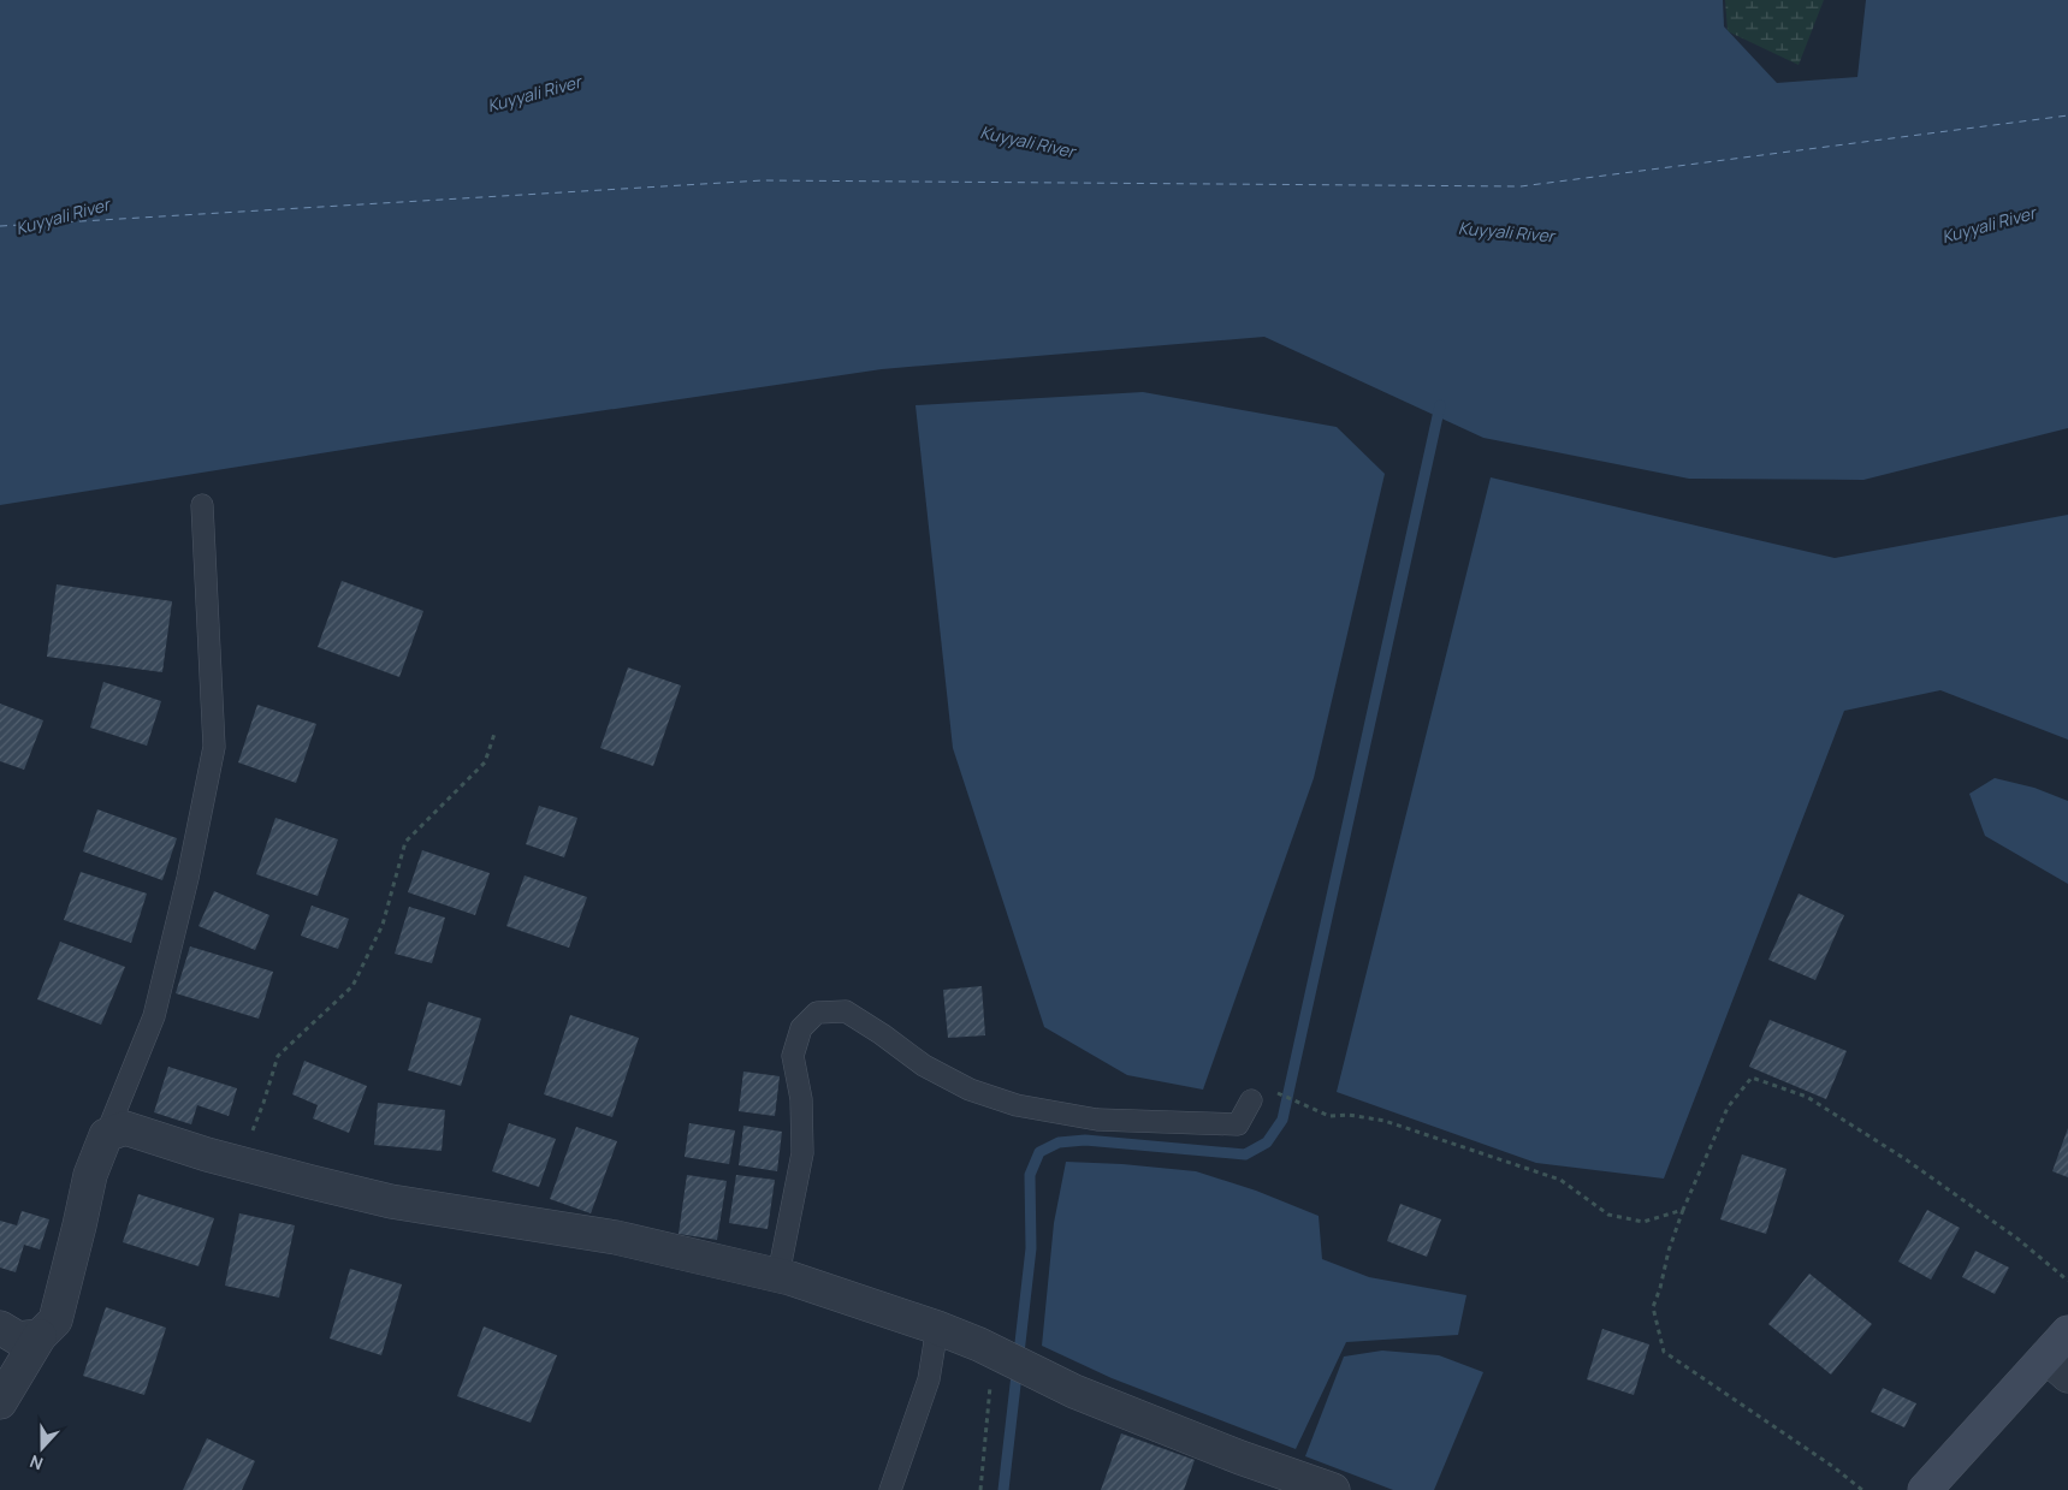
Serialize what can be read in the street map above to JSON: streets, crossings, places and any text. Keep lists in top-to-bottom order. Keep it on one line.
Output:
{"water":["Kuyyali River"],"north":"bottom"}
